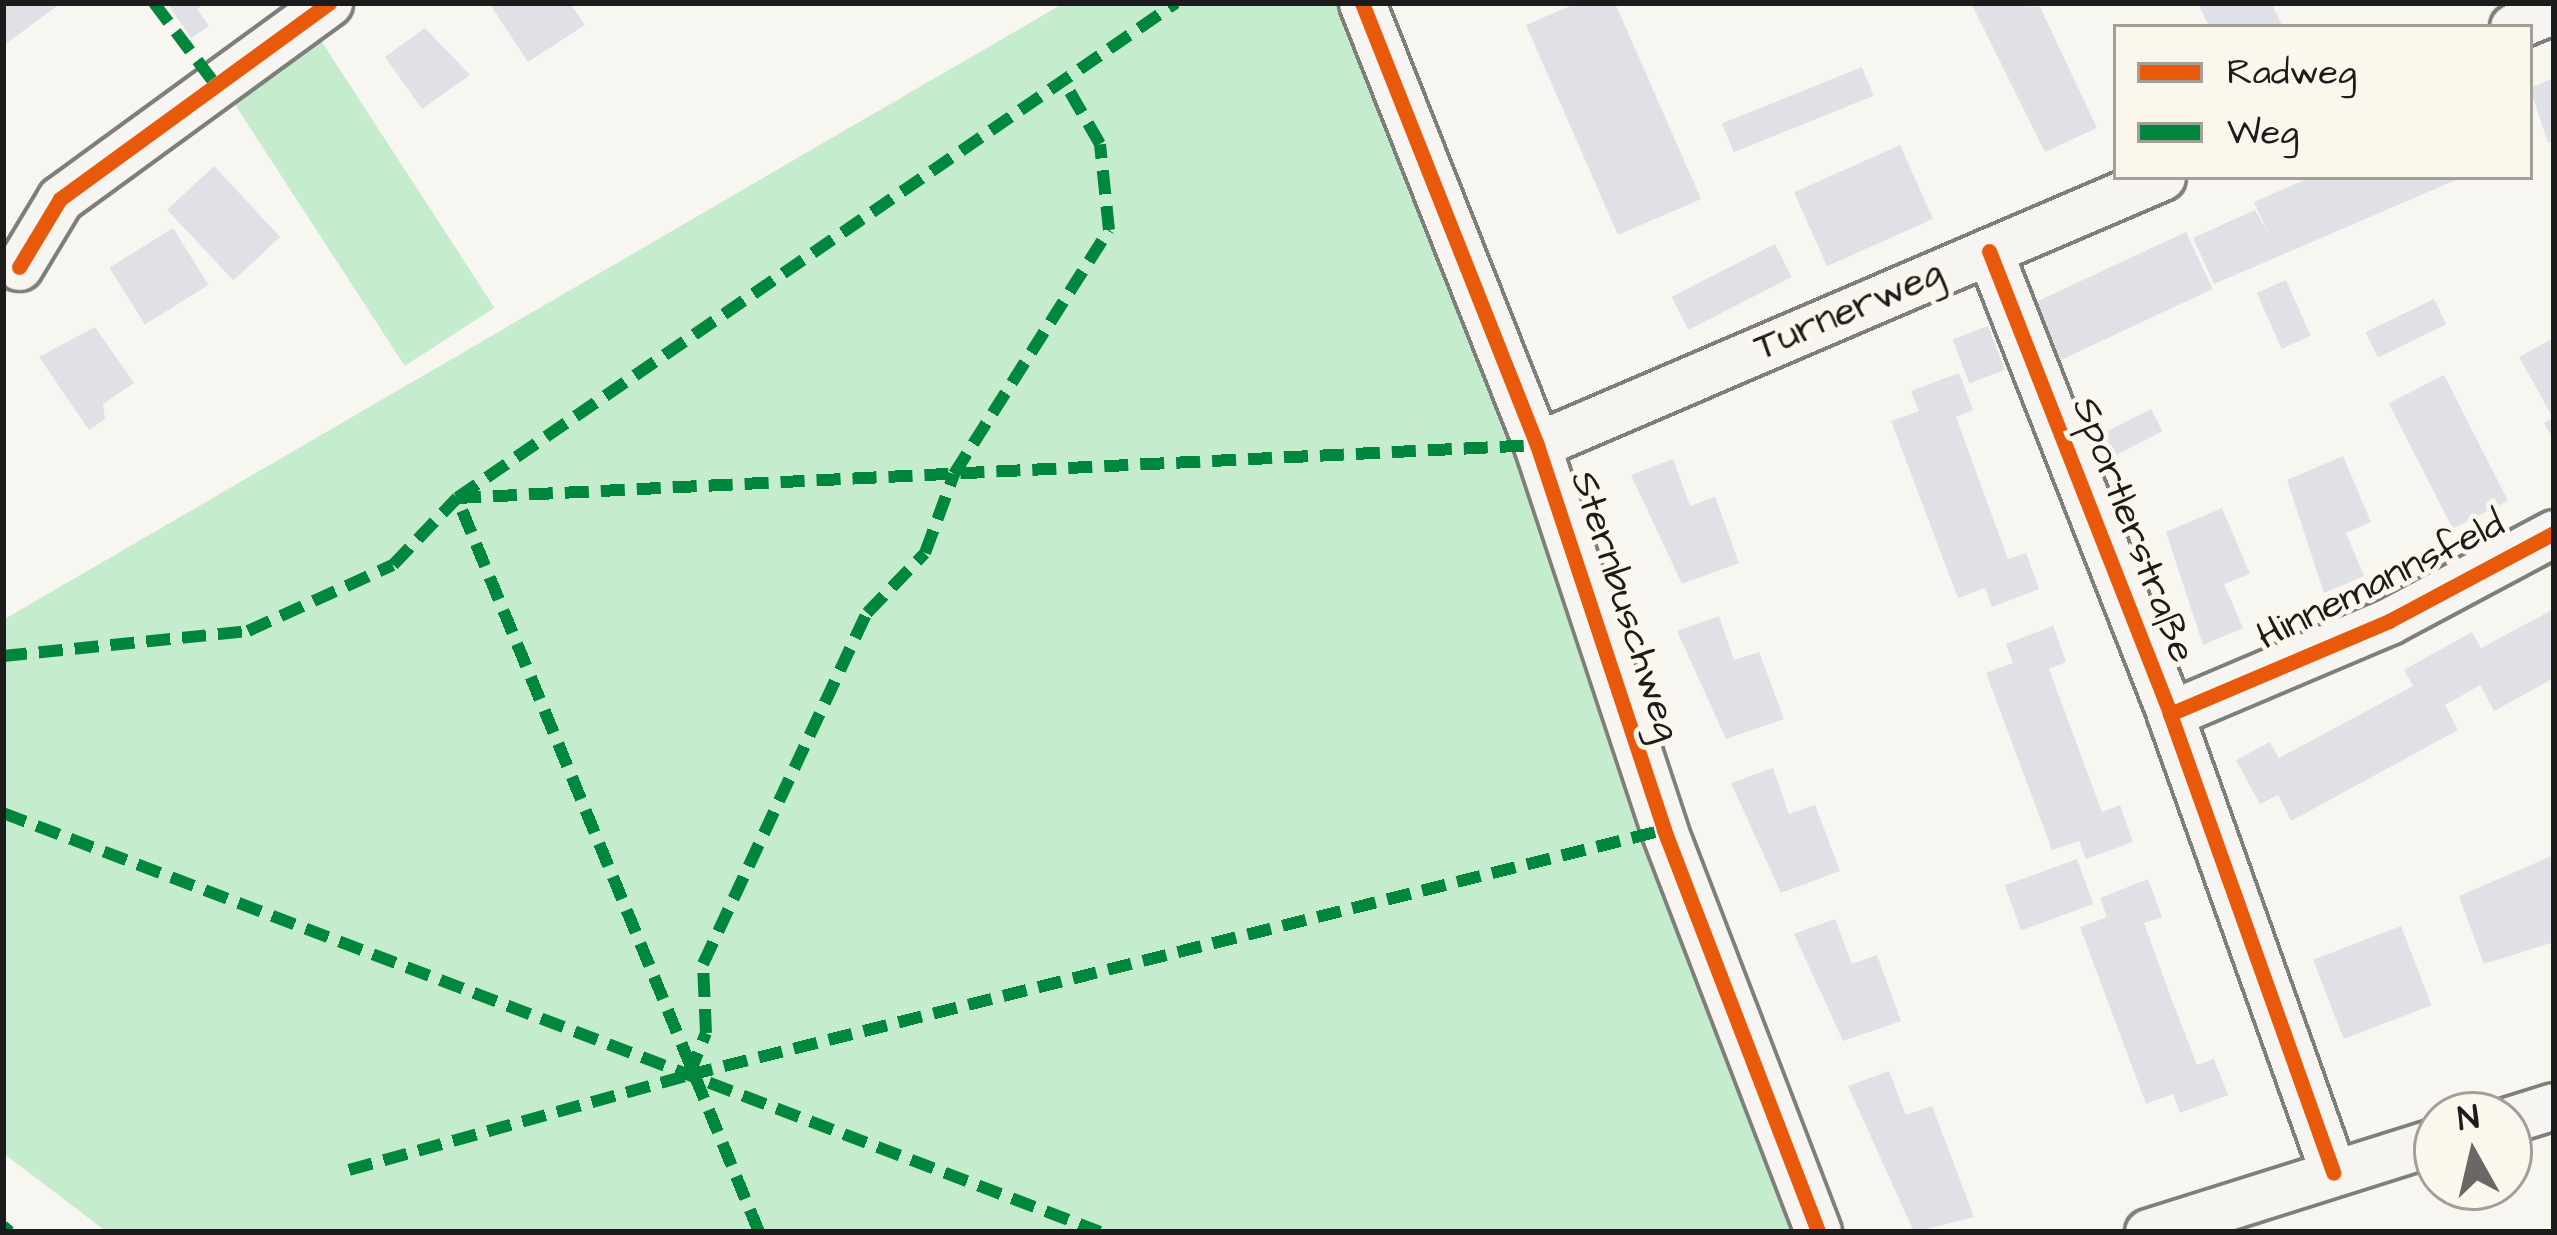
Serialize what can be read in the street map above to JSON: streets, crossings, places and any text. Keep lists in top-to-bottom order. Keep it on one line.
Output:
{"streets":{"street":["Turnerweg","Sportlerstraße","Hinnemannsfeld","Sternbuschweg"]},"crossings":[["Turnerweg","Sportlerstraße"],["Turnerweg","Sternbuschweg"],["Sportlerstraße","Hinnemannsfeld"]],"legend":["Radweg","Weg"],"north":"top"}
